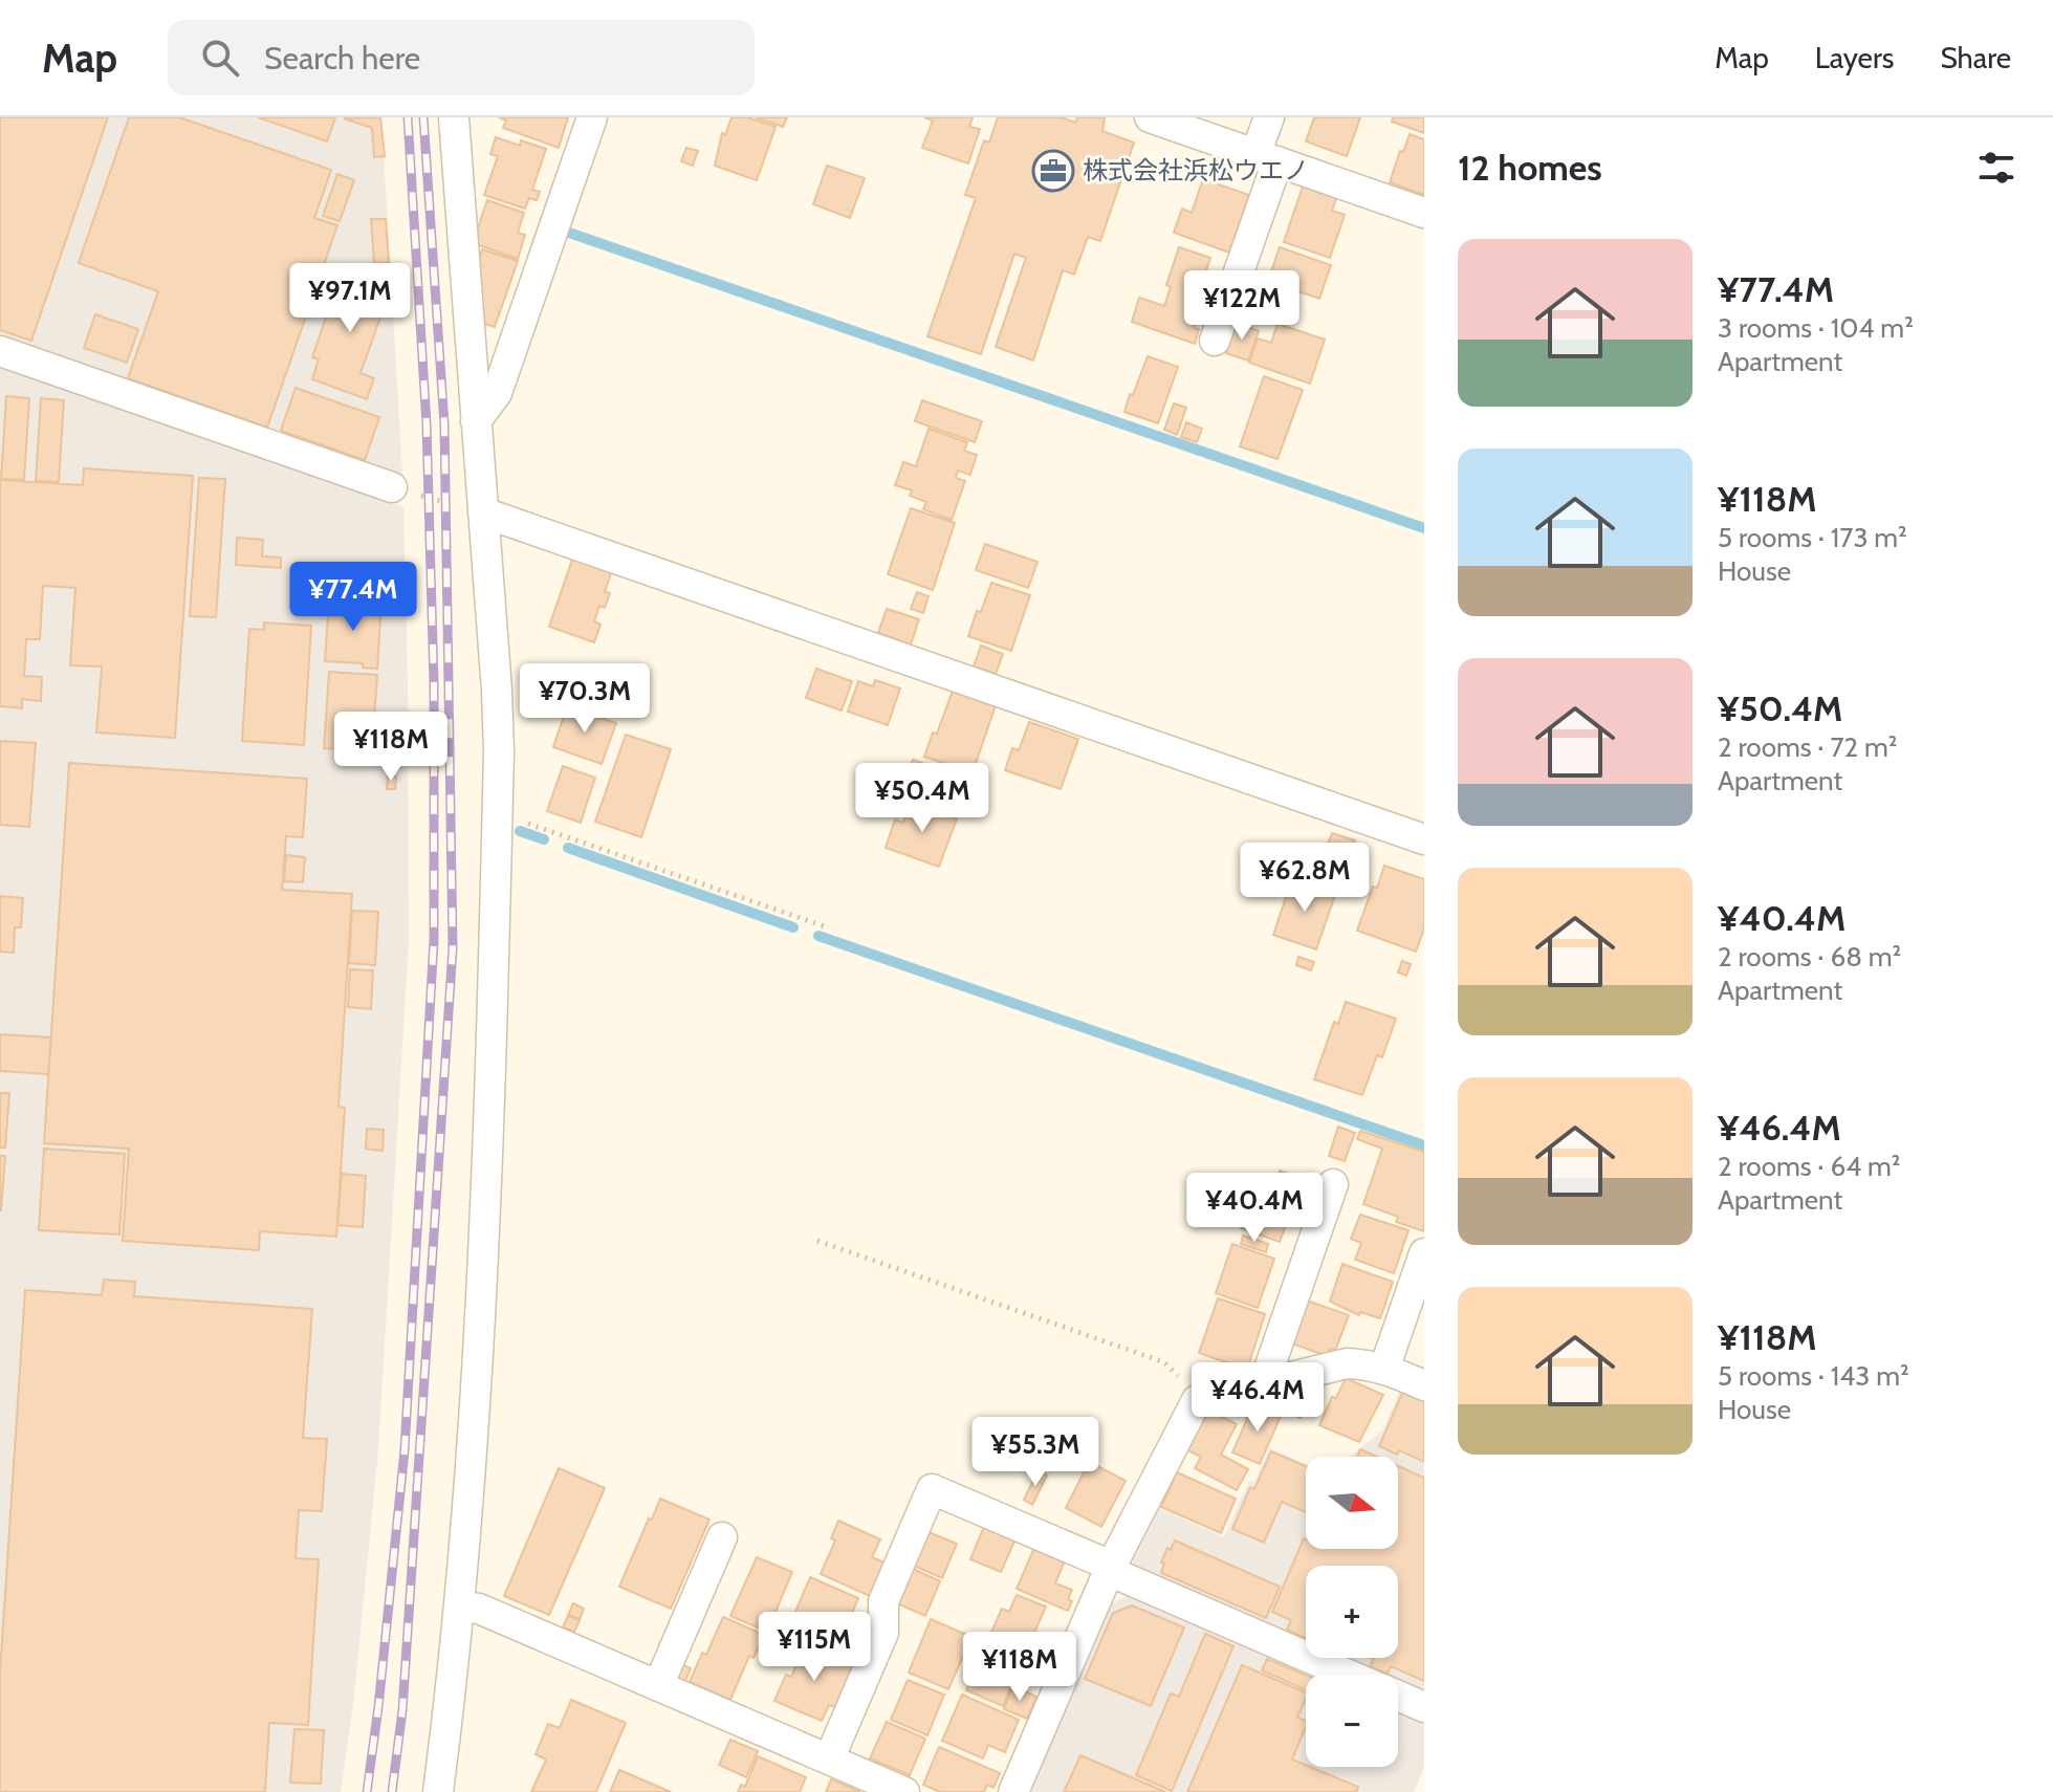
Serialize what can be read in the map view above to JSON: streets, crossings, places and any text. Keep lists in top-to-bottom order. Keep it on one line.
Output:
{"places":{"office":["株式会社浜松ウエノ"]},"north":"right","page":{"header":"Map","search":"Search here","nav":["Map","Layers","Share"],"heading":"12 homes","list":[{"name":"¥77.4M","note":"3 rooms · 104 m² · Apartment"},{"name":"¥118M","note":"5 rooms · 173 m² · House"},{"name":"¥50.4M","note":"2 rooms · 72 m² · Apartment"},{"name":"¥40.4M","note":"2 rooms · 68 m² · Apartment"},{"name":"¥46.4M","note":"2 rooms · 64 m² · Apartment"},{"name":"¥118M","note":"5 rooms · 143 m² · House"}],"price":["¥97.1M","¥122M","¥77.4M","¥70.3M","¥118M","¥50.4M","¥62.8M","¥40.4M","¥46.4M","¥55.3M","¥115M","¥118M"],"map_buttons":["+","−"]}}
